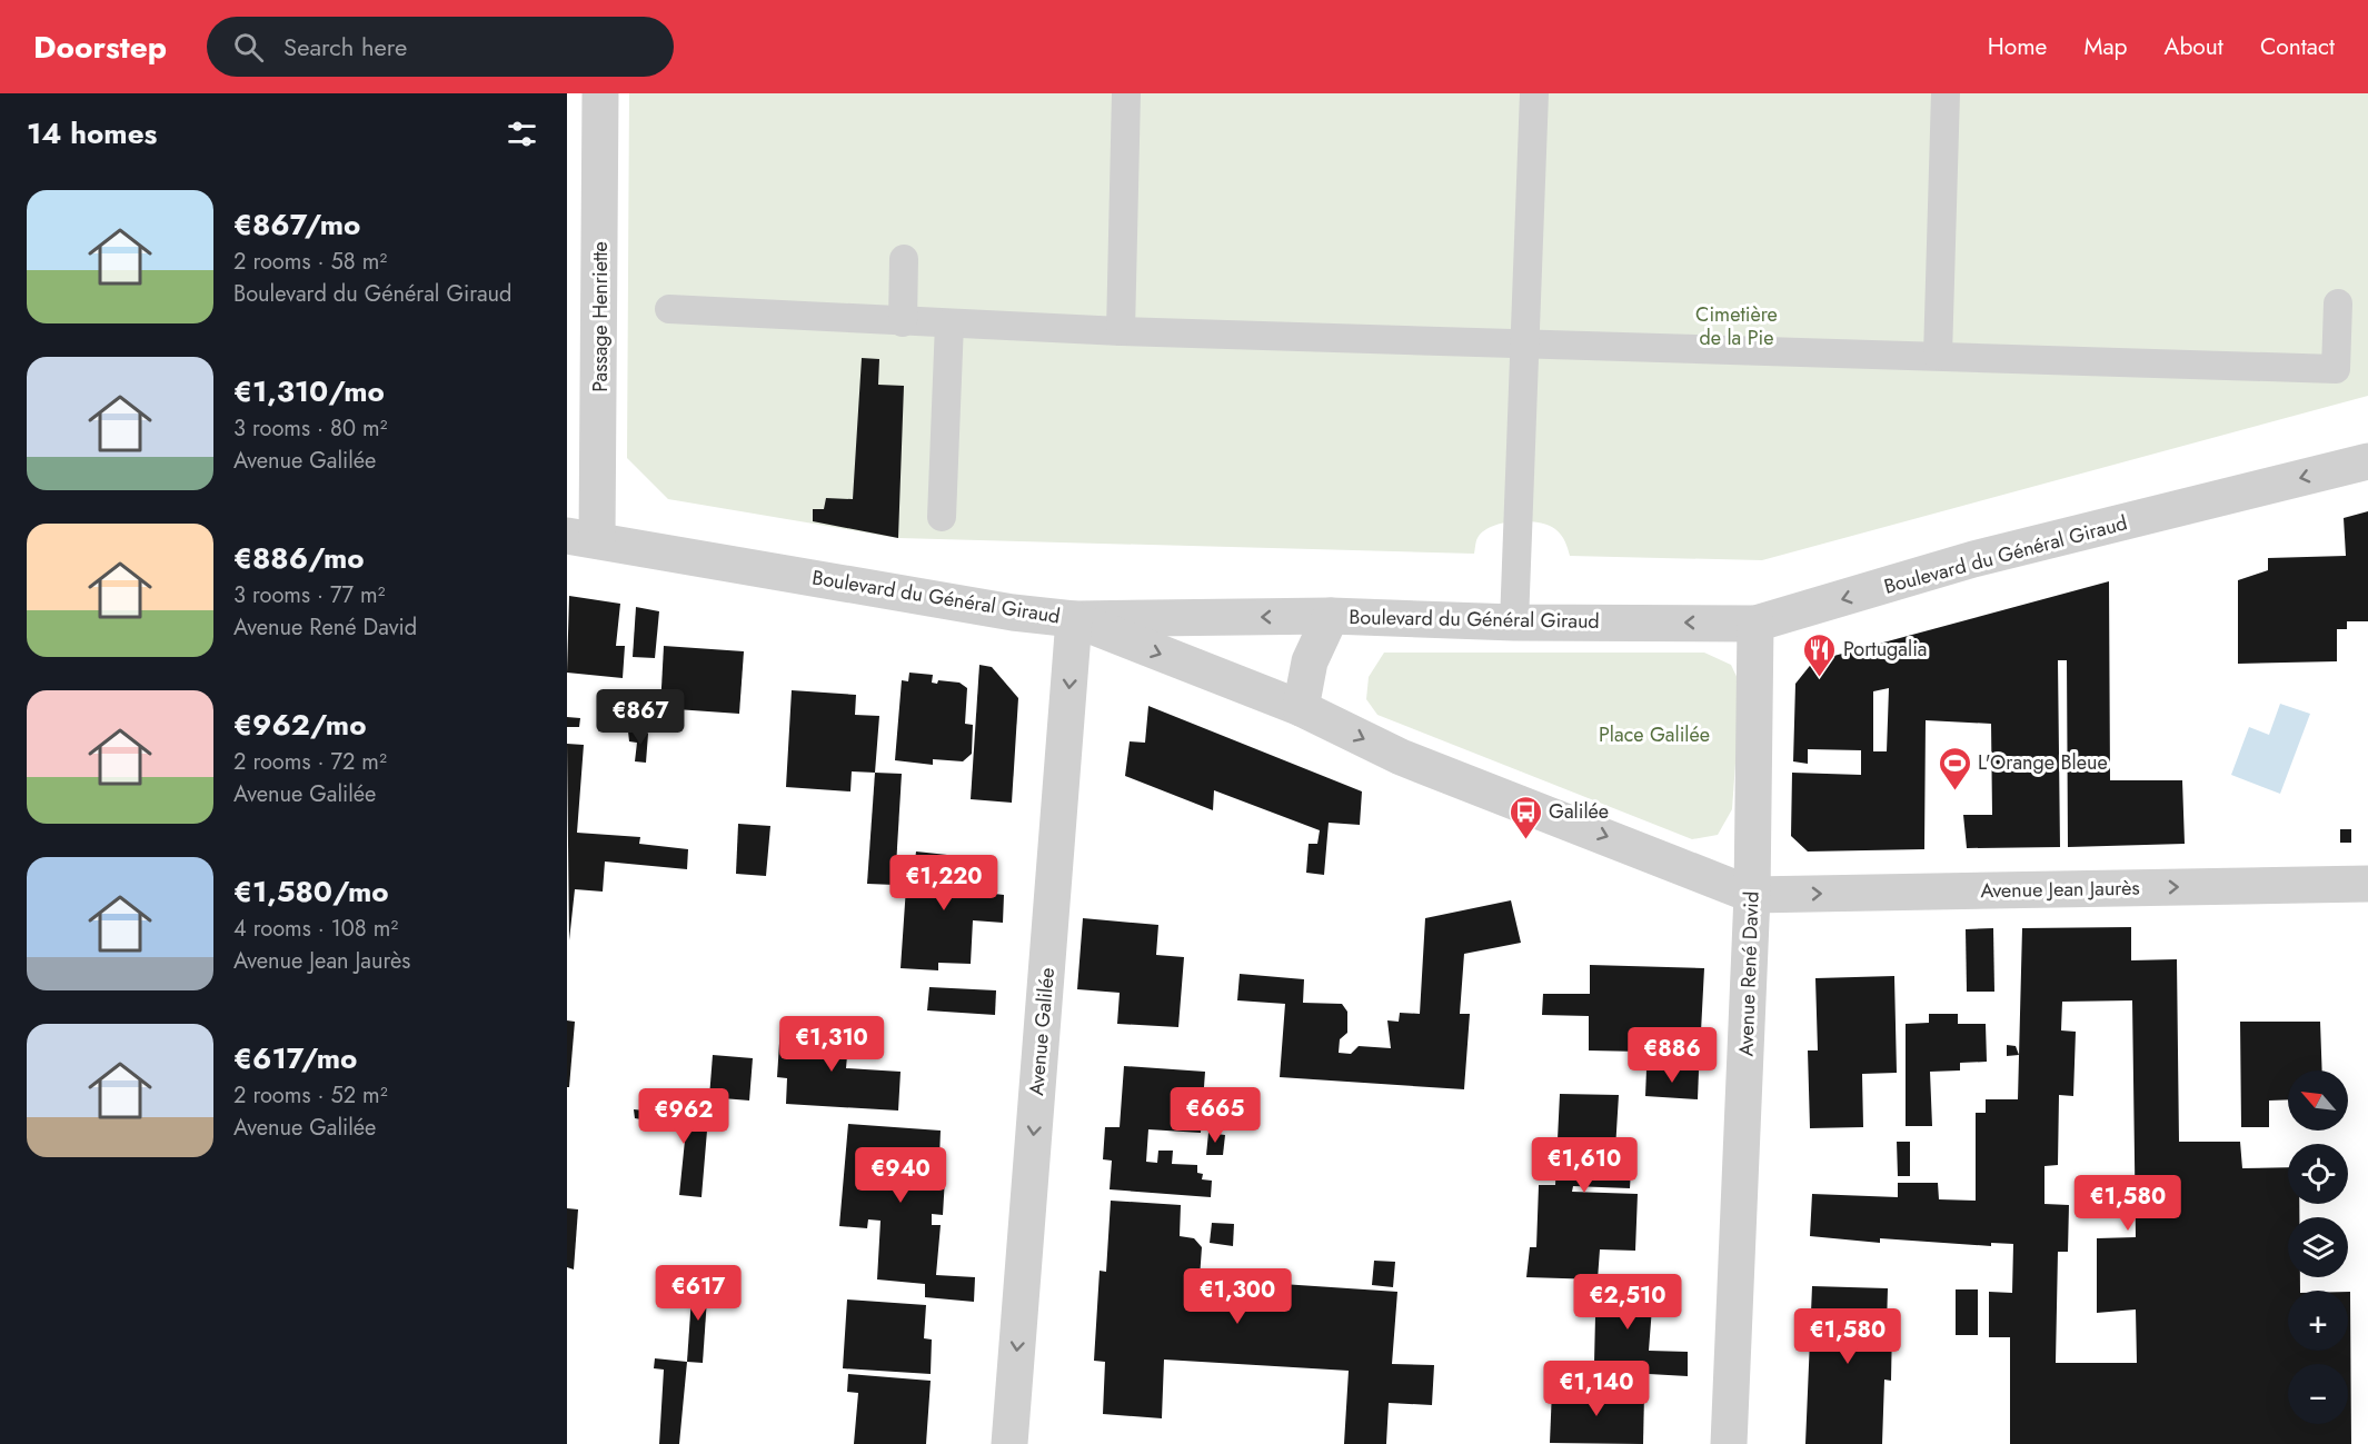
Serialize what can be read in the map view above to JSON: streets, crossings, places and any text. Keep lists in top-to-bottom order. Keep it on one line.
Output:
{"streets":{"street":["Passage Henriette","Boulevard du Général Giraud","Avenue Jean Jaurès","Avenue René David","Avenue Galilée"]},"crossings":[["Passage Henriette","Boulevard du Général Giraud"],["Boulevard du Général Giraud","Avenue René David"],["Boulevard du Général Giraud","Avenue Galilée"],["Avenue Jean Jaurès","Avenue René David"]],"one_way":["Boulevard du Général Giraud","Avenue Jean Jaurès","Avenue Galilée"],"parks":["Cimetière de la Pie","Place Galilée"],"places":{"restaurant":["Portugalia"],"sports":["L'Orange Bleue"],"bus stop":["Galilée"]},"north":"top left","page":{"header":"Doorstep","search":"Search here","nav":["Home","Map","About","Contact"],"heading":"14 homes","list":[{"name":"€867/mo","note":"2 rooms · 58 m² · Boulevard du Général Giraud"},{"name":"€1,310/mo","note":"3 rooms · 80 m² · Avenue Galilée"},{"name":"€886/mo","note":"3 rooms · 77 m² · Avenue René David"},{"name":"€962/mo","note":"2 rooms · 72 m² · Avenue Galilée"},{"name":"€1,580/mo","note":"4 rooms · 108 m² · Avenue Jean Jaurès"},{"name":"€617/mo","note":"2 rooms · 52 m² · Avenue Galilée"}],"price":["€867","€1,220","€1,310","€886","€665","€962","€1,610","€940","€1,580","€617","€1,300","€2,510","€1,580","€1,140"],"map_buttons":["+","−"]}}
